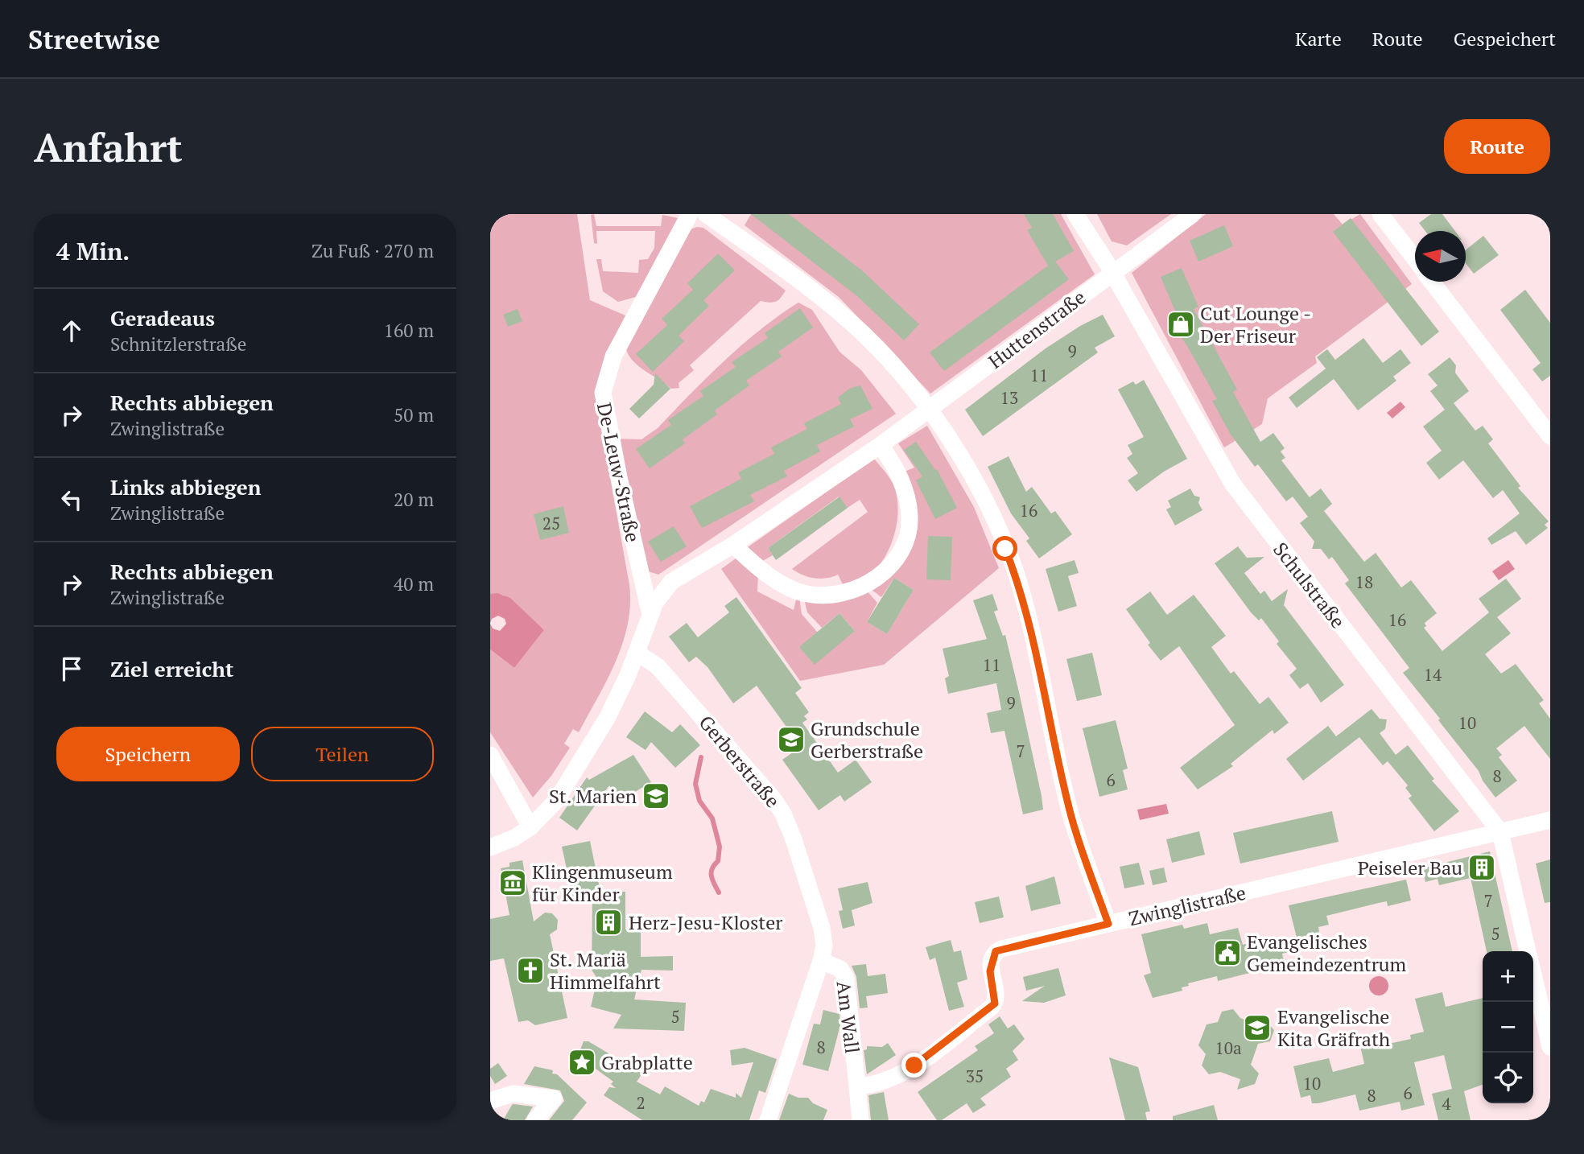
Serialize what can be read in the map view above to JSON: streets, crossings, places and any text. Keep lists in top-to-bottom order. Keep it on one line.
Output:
{"streets":{"street":["Huttenstraße","De-Leuw-Straße","Schulstraße","Gerberstraße","Zwinglistraße","Am Wall"]},"crossings":[["Huttenstraße","De-Leuw-Straße"],["Huttenstraße","Schulstraße"],["Huttenstraße","Gerberstraße"],["Schulstraße","Zwinglistraße"],["Gerberstraße","Am Wall"],["Zwinglistraße","Am Wall"]],"places":{"shop":["Cut Lounge - Der Friseur"],"school or university":["Grundschule Gerberstraße","St. Marien","Evangelische Kita Gräfrath"],"building":["Peiseler Bau","Herz-Jesu-Kloster"],"museum":["Klingenmuseum für Kinder"],"public building":["Evangelisches Gemeindezentrum"],"church":["St. Mariä Himmelfahrt"],"place":["Grabplatte"]},"house_numbers":["9","11","13","16","25","18","16","11","14","9","10","7","8","6","7","5","5","8","10a","35","10","6","8","2","4"],"north":"left","page":{"header":"Streetwise","nav":["Karte","Route","Gespeichert"],"buttons":["Route",["Speichern","Teilen"]],"title":"Anfahrt","heading":["4 Min.","Zu Fuß · 270 m"],"list":[["Geradeaus","Schnitzlerstraße","160 m"],["Rechts abbiegen","Zwinglistraße","50 m"],["Links abbiegen","Zwinglistraße","20 m"],["Rechts abbiegen","Zwinglistraße","40 m"],"Ziel erreicht"],"map_buttons":["+","−"]}}
